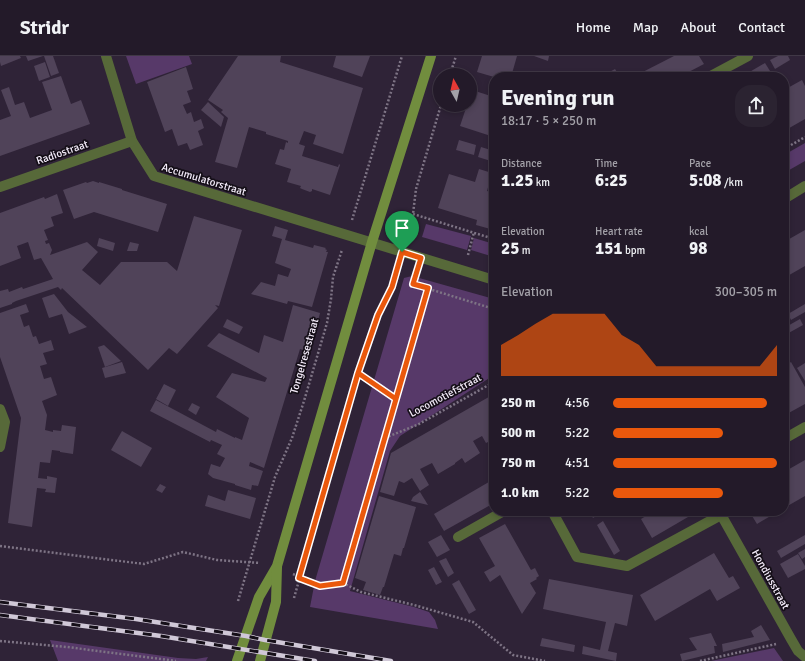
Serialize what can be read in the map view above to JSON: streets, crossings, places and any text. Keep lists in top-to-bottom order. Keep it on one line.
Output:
{"streets":{"street":["Radiostraat","Accumulatorstraat","Hondiusstraat"],"path":["Tongelresestraat","Locomotiefstraat"]},"crossings":[["Radiostraat","Accumulatorstraat"],["Accumulatorstraat","Tongelresestraat"]],"north":"top","page":{"header":"Stridr","nav":["Home","Map","About","Contact"],"heading":["Evening run","18:17 · 5 × 250 m"],"stats":[["Distance","1.25 km"],["Time","6:25"],["Pace","5:08 /km"],["Elevation","25 m"],["Heart rate","151 bpm"],["kcal","98"]],"chart":["Elevation","300–305 m"],"list":[{"name":"250 m","note":"4:56"},{"name":"500 m","note":"5:22"},{"name":"750 m","note":"4:51"},{"name":"1.0 km","note":"5:22"}]}}
